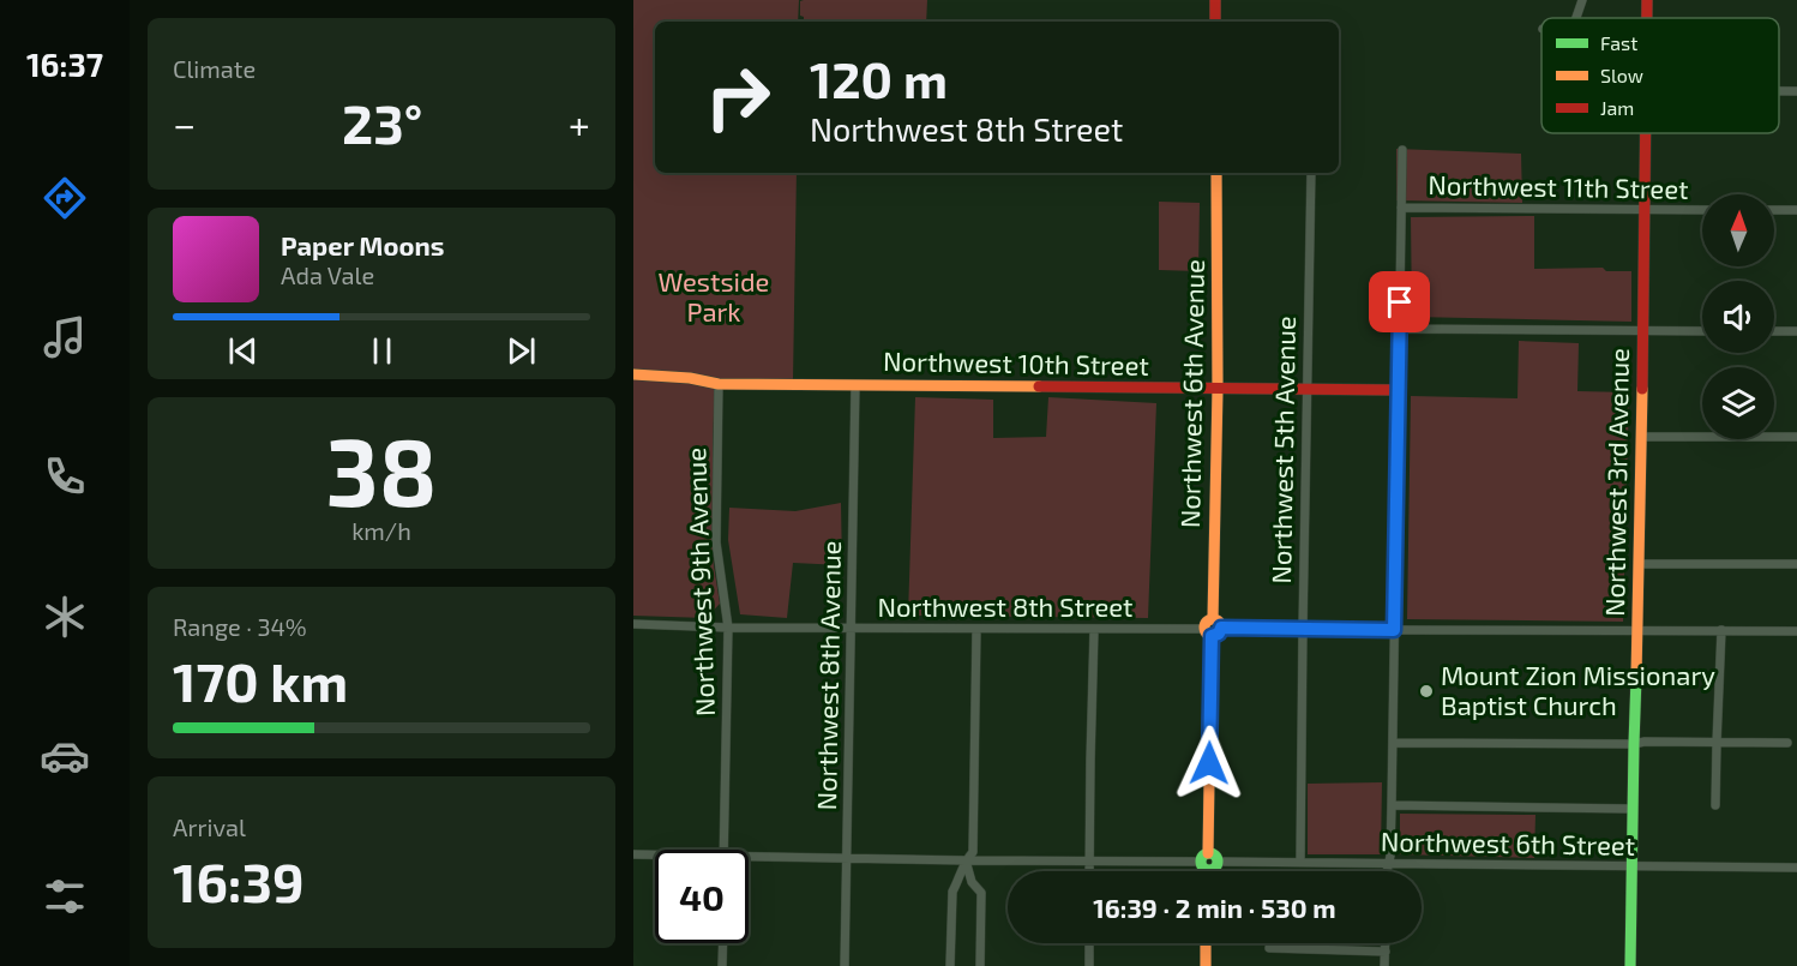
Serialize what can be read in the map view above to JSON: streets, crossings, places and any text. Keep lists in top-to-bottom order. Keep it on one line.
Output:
{"streets":{"street":["Northwest 11th Street","Northwest 10th Street","Northwest 6th Avenue","Northwest 5th Avenue","Northwest 3rd Avenue","Northwest 9th Avenue","Northwest 8th Street","Northwest 8th Avenue","Northwest 6th Street"]},"crossings":[["Northwest 11th Street","Northwest 3rd Avenue"],["Northwest 10th Street","Northwest 6th Avenue"],["Northwest 10th Street","Northwest 5th Avenue"],["Northwest 10th Street","Northwest 9th Avenue"],["Northwest 10th Street","Northwest 8th Avenue"],["Northwest 6th Avenue","Northwest 8th Street"],["Northwest 5th Avenue","Northwest 8th Street"],["Northwest 5th Avenue","Northwest 6th Street"],["Northwest 3rd Avenue","Northwest 8th Street"],["Northwest 3rd Avenue","Northwest 6th Street"],["Northwest 9th Avenue","Northwest 8th Street"],["Northwest 8th Street","Northwest 8th Avenue"]],"parks":["Westside Park"],"places":["Mount Zion Missionary Baptist Church"],"legend":["Fast","Slow","Jam"],"north":"top","page":{"tabs":"16:37","tile":["Climate",["38","km/h"],["Range · 34%","170 km"],["Arrival","16:39"]],"turn":["120 m","Northwest 8th Street"],"heat":["−","23°","+"],"song":["Paper Moons","Ada Vale"],"limit":"40","trip":"16:39 · 2 min · 530 m"}}
